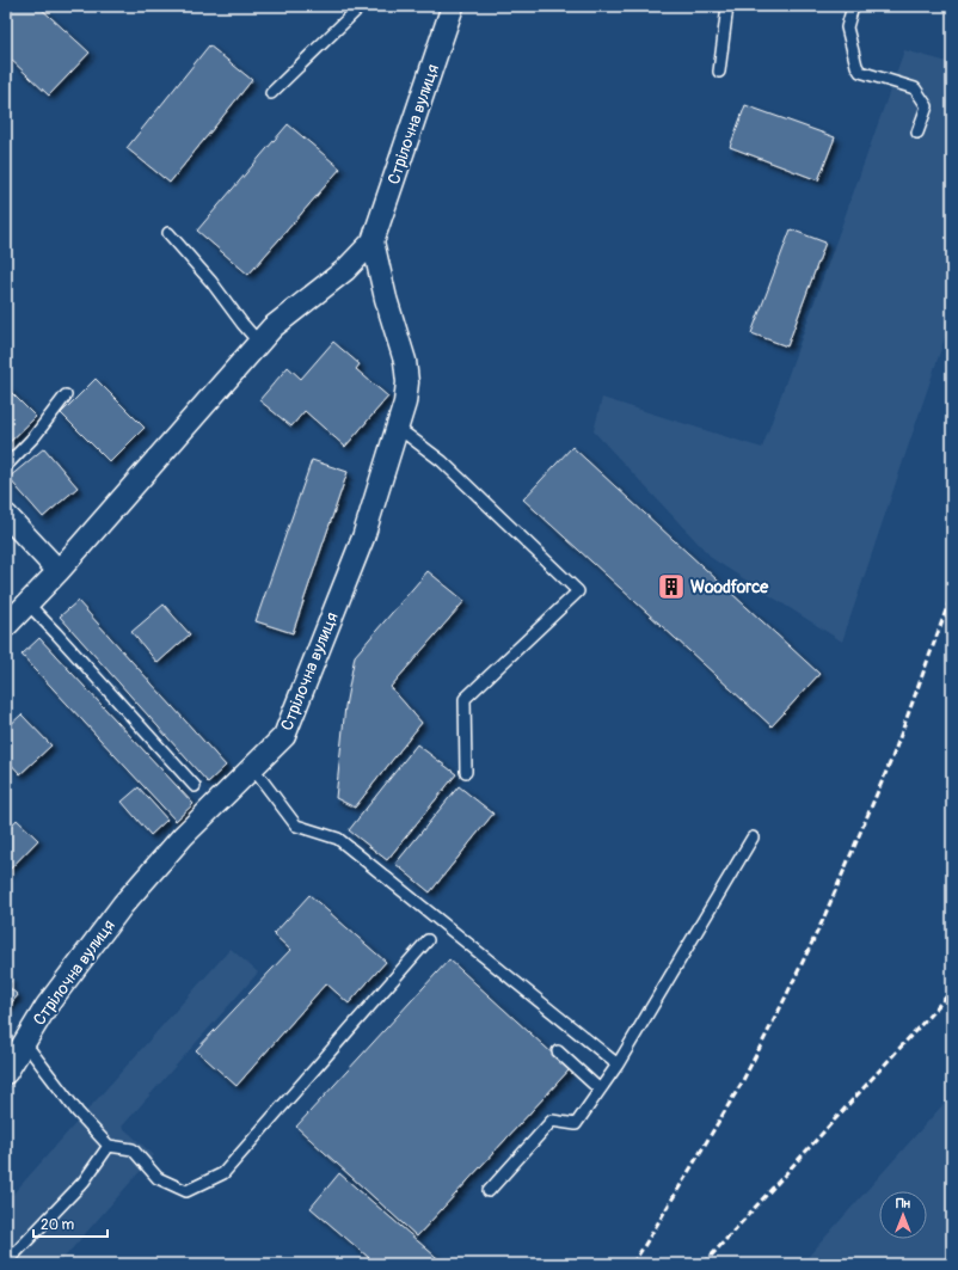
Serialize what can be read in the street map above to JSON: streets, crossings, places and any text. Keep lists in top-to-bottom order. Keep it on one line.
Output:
{"streets":{"street":["Стрілочна вулиця"]},"places":{"building":["Woodforce"]},"scale_bar":"20 m","north":"top"}
